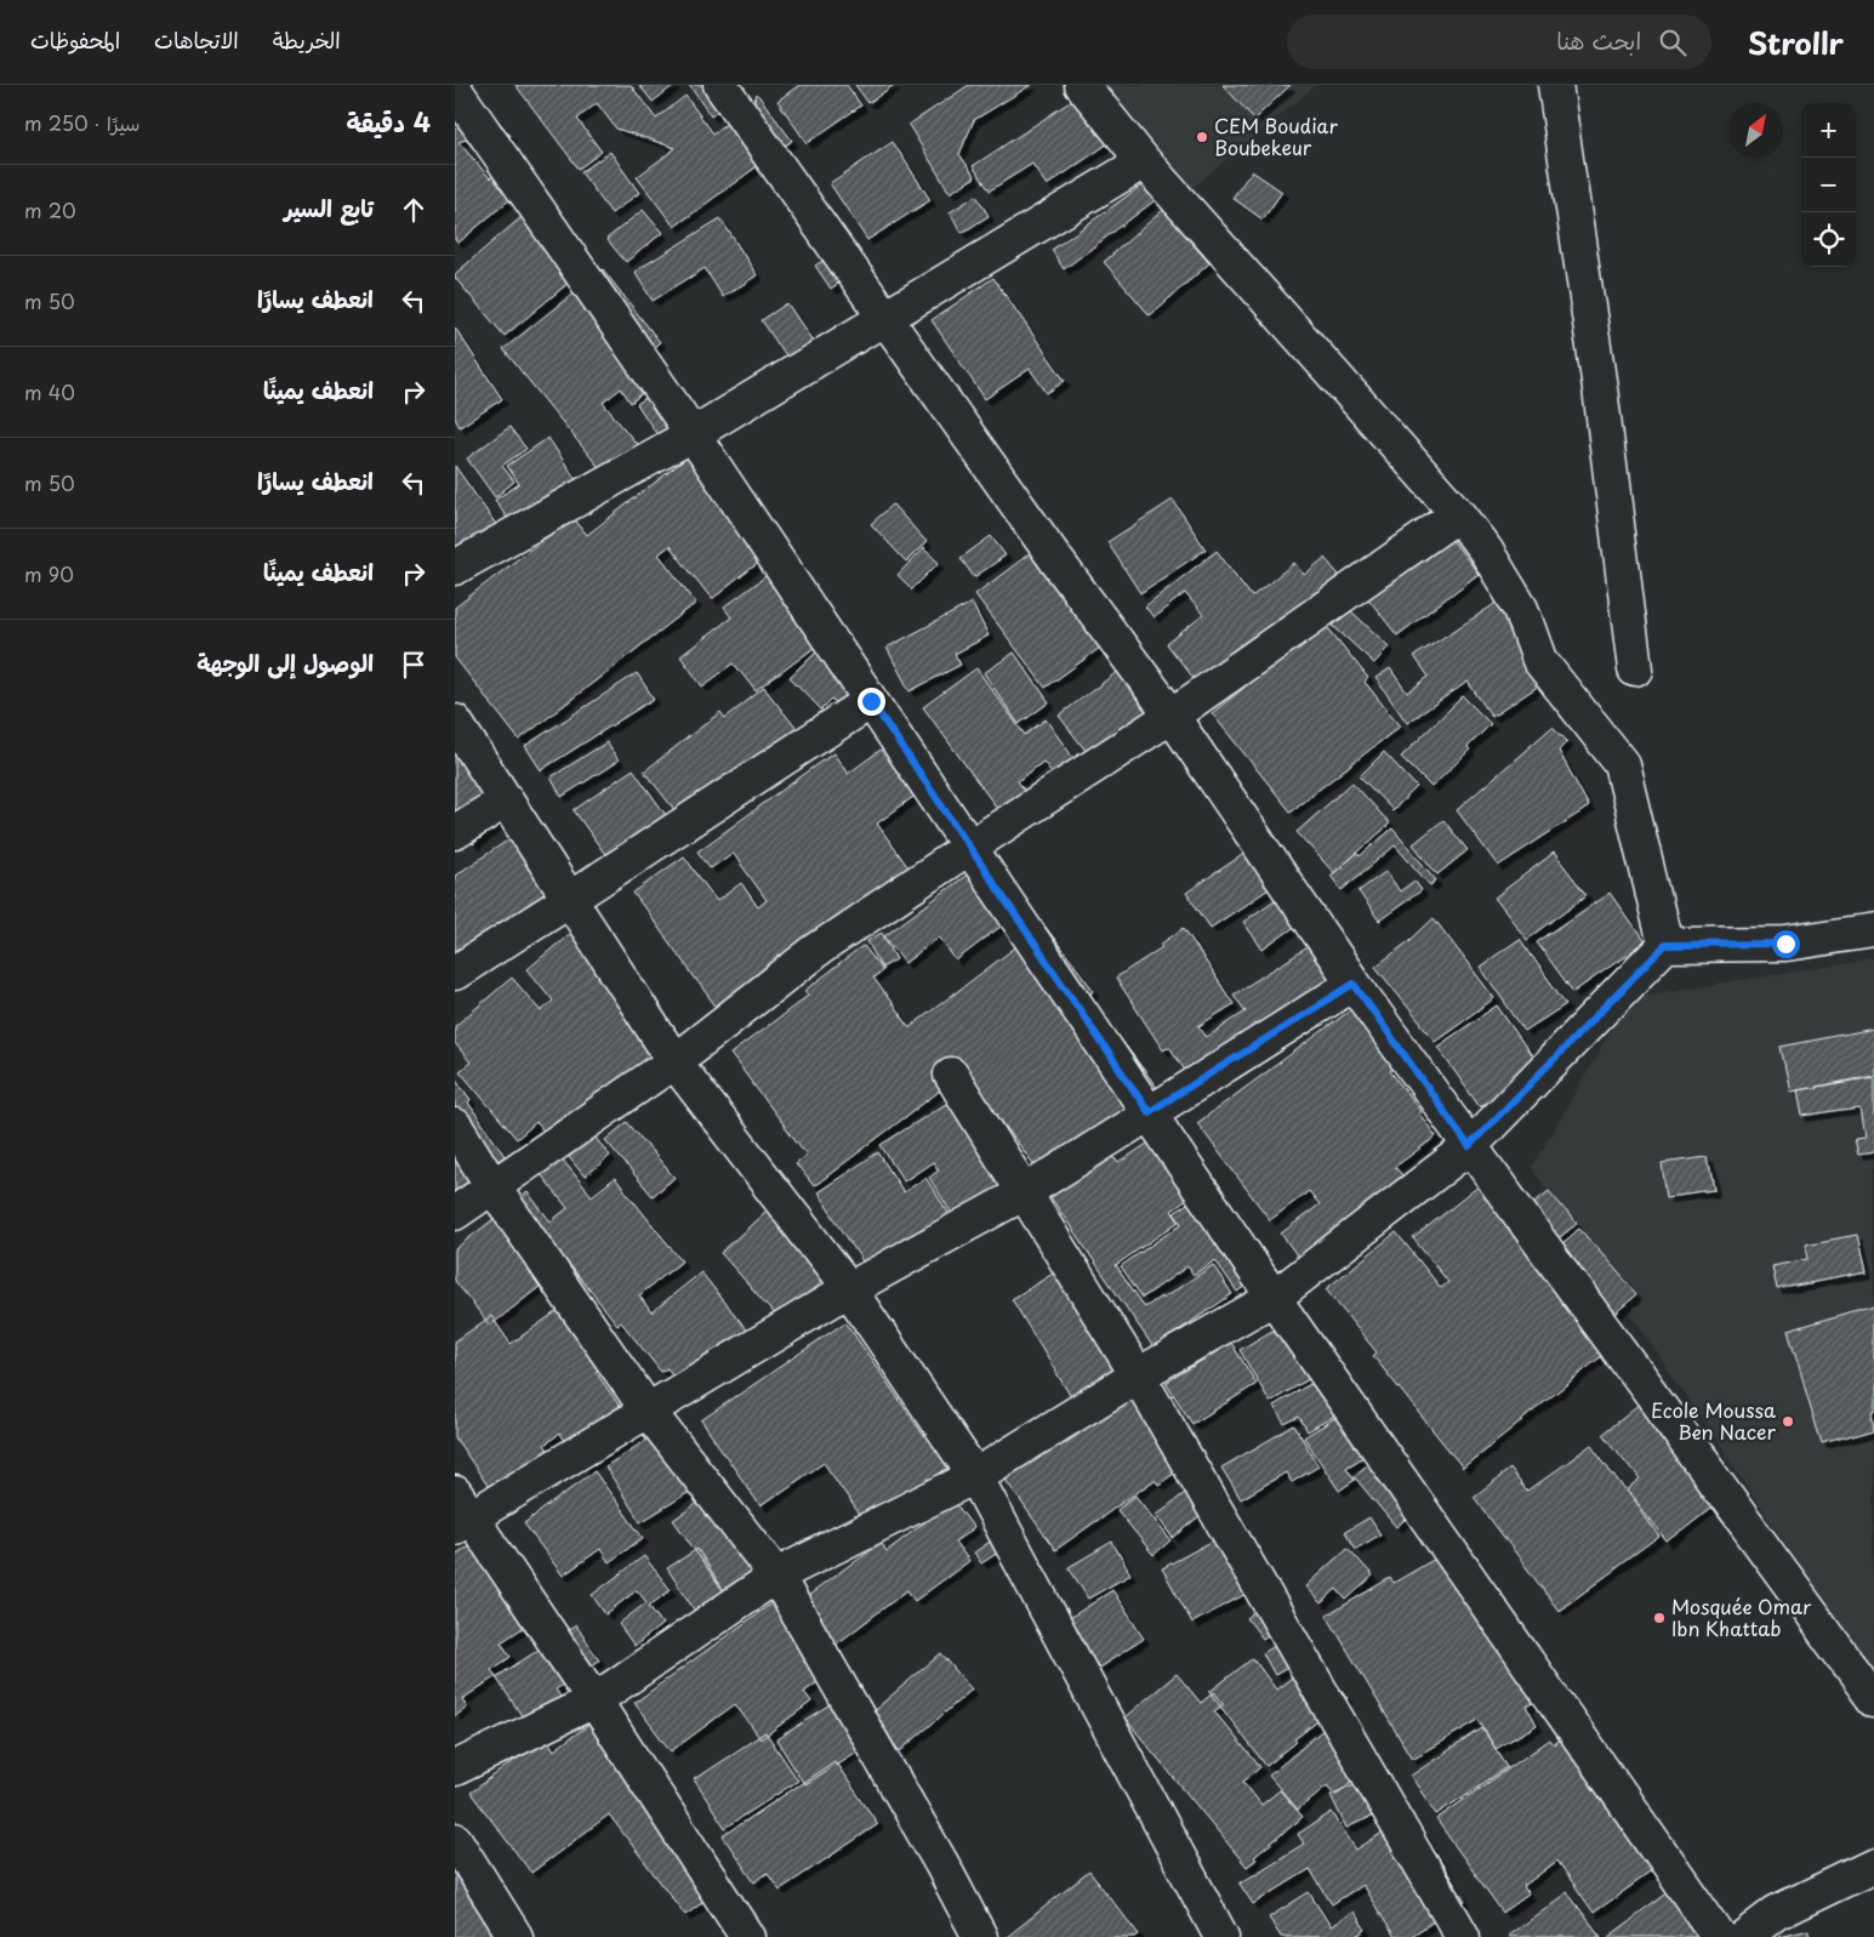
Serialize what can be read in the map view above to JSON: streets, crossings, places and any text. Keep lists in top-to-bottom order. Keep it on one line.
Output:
{"places":["CEM Boudiar Boubekeur","Ecole Moussa Ben Nacer","Mosquée Omar Ibn Khattab"],"north":"top right","page":{"header":"Strollr","search":"ابحث هنا","nav":["الخريطة","الاتجاهات","المحفوظات"],"heading":["4 دقيقة","سيرًا · 250 m"],"map_buttons":["+","−"],"list":[["تابع السير","20 m"],["انعطف يسارًا","50 m"],["انعطف يمينًا","40 m"],["انعطف يسارًا","50 m"],["انعطف يمينًا","90 m"],"الوصول إلى الوجهة"]}}
